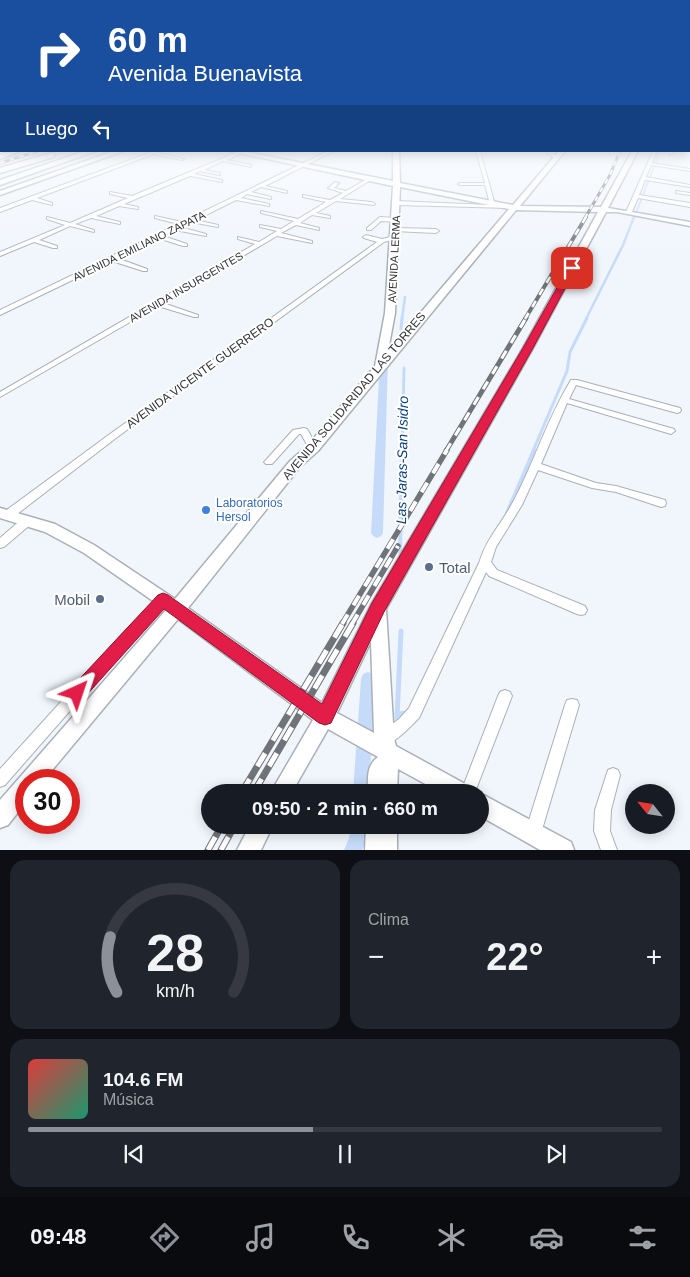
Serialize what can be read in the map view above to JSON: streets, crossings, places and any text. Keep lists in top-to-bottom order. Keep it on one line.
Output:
{"streets":{"main road":["AVENIDA LERMA","AVENIDA SOLIDARIDAD LAS TORRES"],"street":["AVENIDA EMILIANO ZAPATA","AVENIDA INSURGENTES","AVENIDA VICENTE GUERRERO"]},"crossings":[["AVENIDA LERMA","AVENIDA VICENTE GUERRERO"],["AVENIDA LERMA","AVENIDA SOLIDARIDAD LAS TORRES"]],"water":["Las Jaras-San Isidro"],"places":["Laboratorios Hersol","Total","Mobil"],"north":"top left","page":{"turn":["60 m","Avenida Buenavista"],"then":"Luego","limit":"30","trip":"09:50 · 2 min · 660 m","tile":"Clima","heat":["−","22°","+"],"song":["104.6 FM","Música"],"tabs":"09:48","gauge":["28","km/h"]}}
